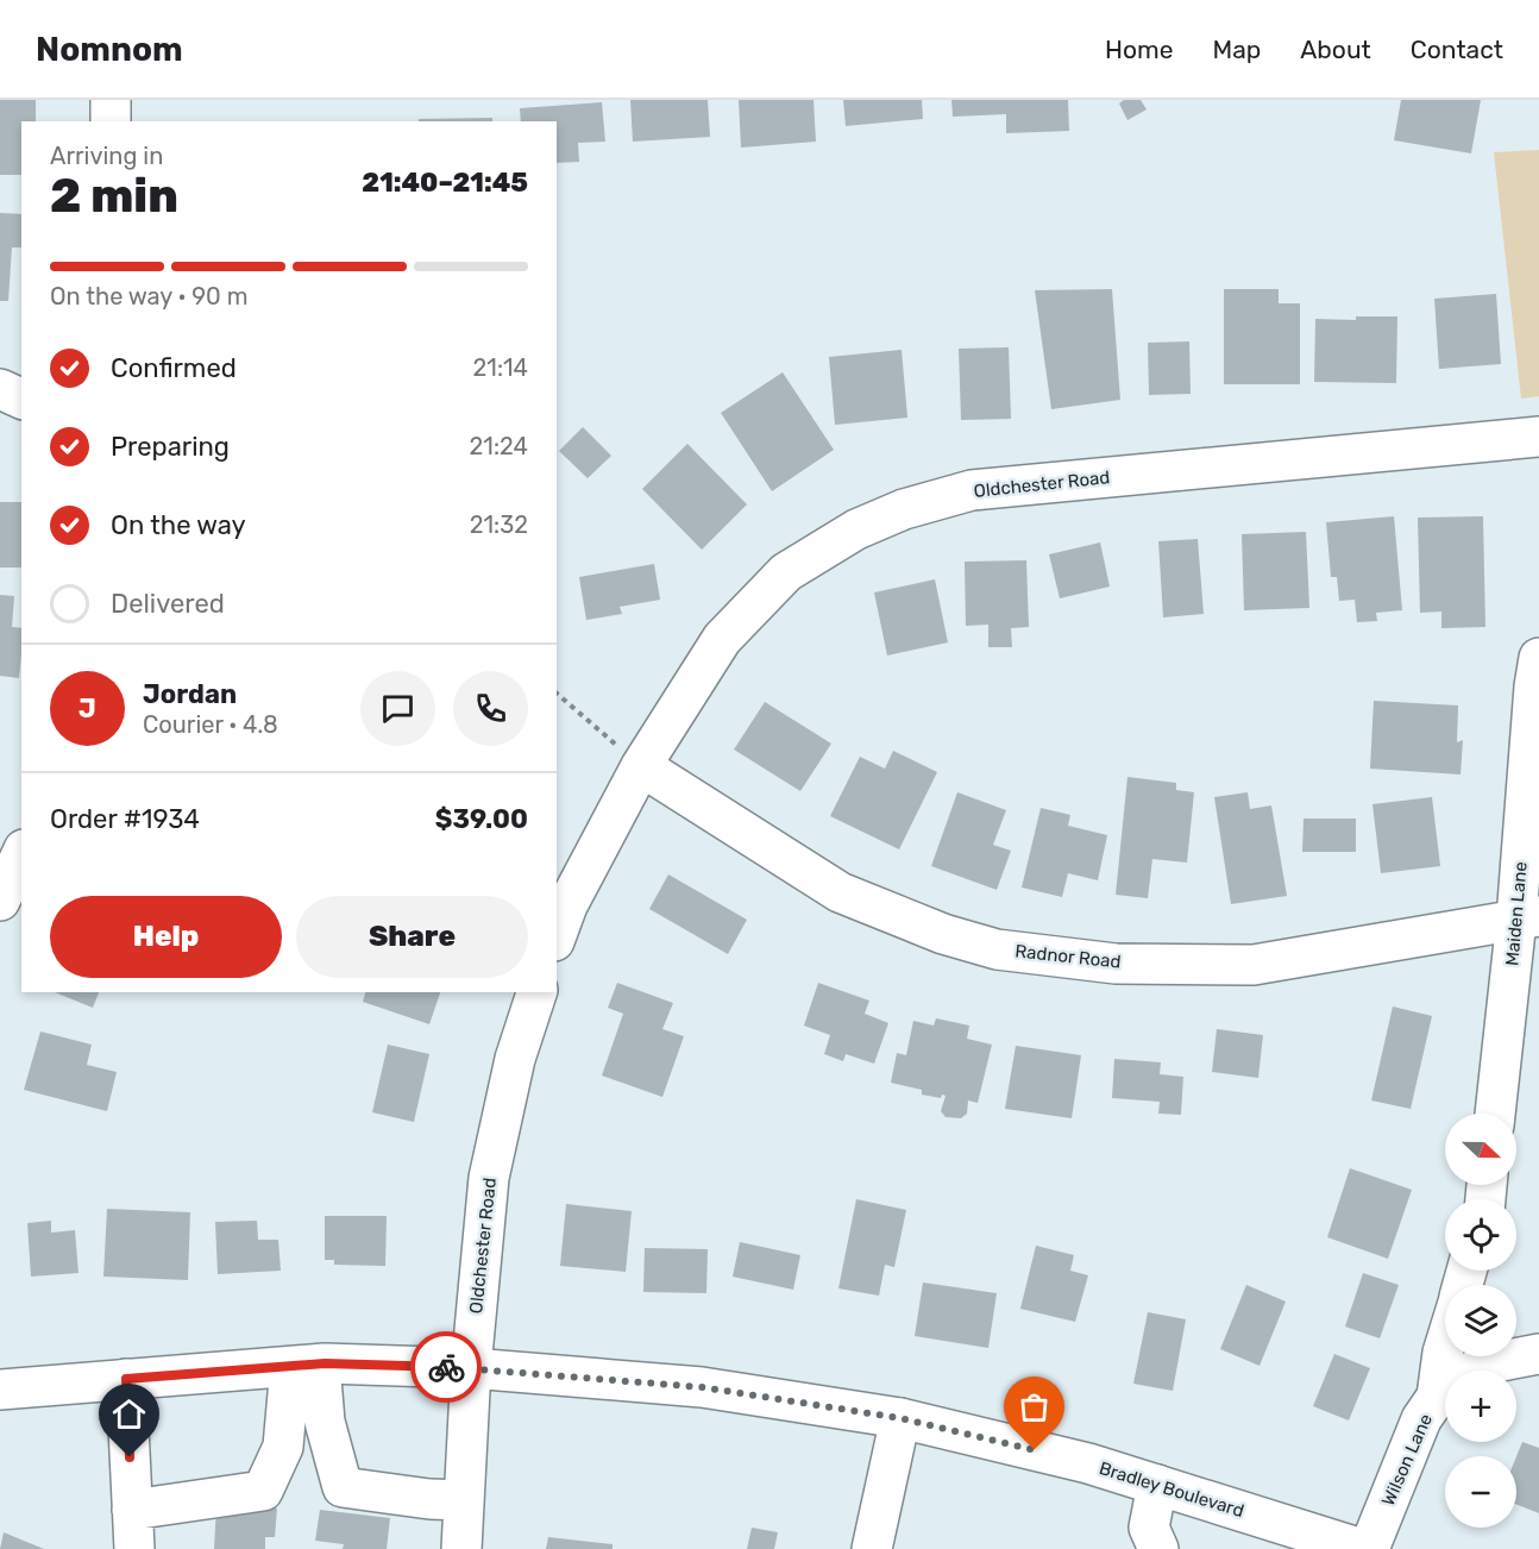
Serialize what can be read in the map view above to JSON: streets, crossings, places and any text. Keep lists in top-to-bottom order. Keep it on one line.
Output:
{"streets":{"street":["Oldchester Road","Maiden Lane","Radnor Road","Wilson Lane","Bradley Boulevard"]},"crossings":[["Oldchester Road","Radnor Road"],["Oldchester Road","Bradley Boulevard"],["Maiden Lane","Radnor Road"]],"north":"right","page":{"header":"Nomnom","nav":["Home","Map","About","Contact"],"heading":["2 min","Arriving in","21:40–21:45"],"panel":["Jordan","Courier · 4.8","Order #1934","$39.00"],"bar":"On the way · 90 m","list":[["Confirmed","21:14"],["Preparing","21:24"],["On the way","21:32"],"Delivered"],"round":"J","buttons":["Help","Share"],"map_buttons":["+","−"]}}
